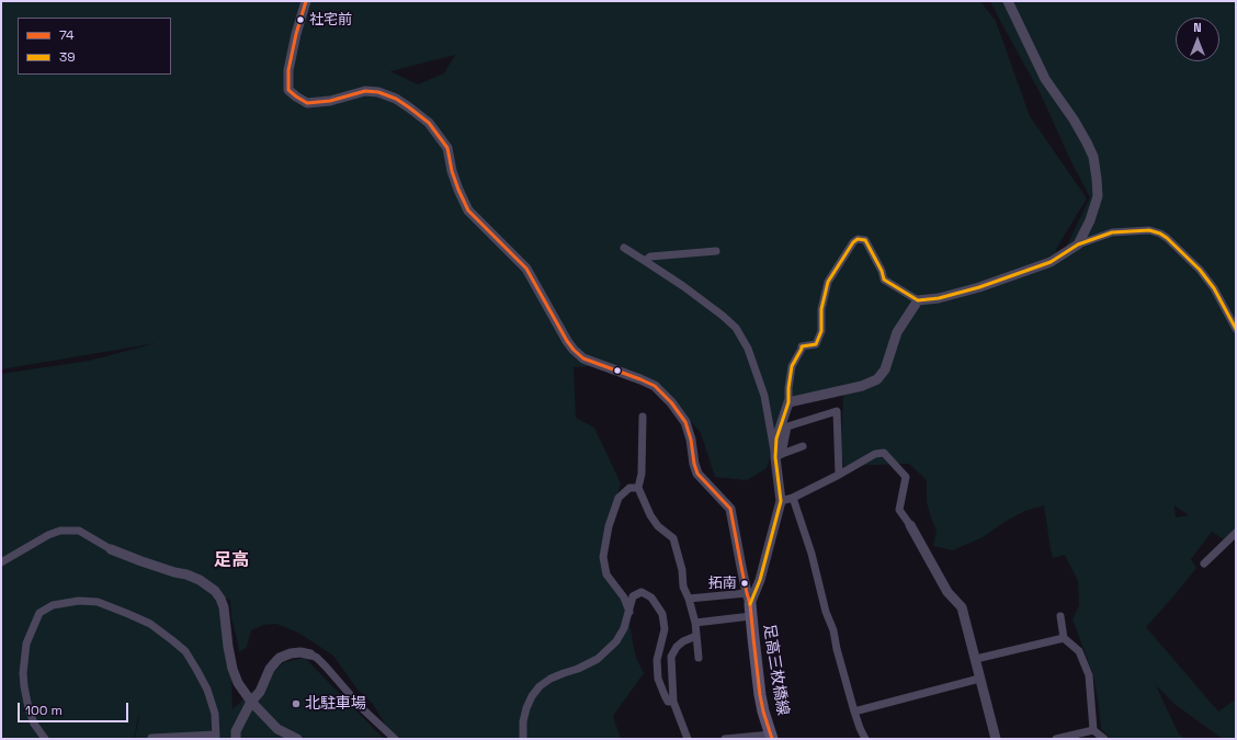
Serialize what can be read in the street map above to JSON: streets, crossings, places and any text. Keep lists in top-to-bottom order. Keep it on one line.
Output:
{"streets":{"main road":["足高三枚橋線"]},"districts":["足高"],"places":["社宅前","拓南","北駐車場"],"lines":["transit line 74","transit line 39"],"legend":["74","39"],"scale_bar":"100 m","north":"top"}
